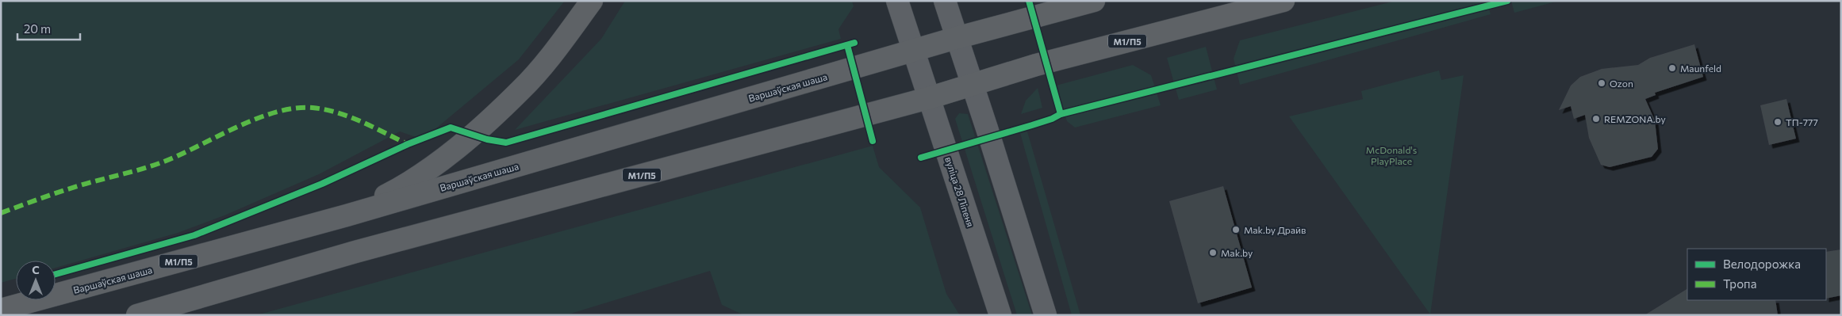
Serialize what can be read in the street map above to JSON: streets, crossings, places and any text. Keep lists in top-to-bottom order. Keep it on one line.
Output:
{"streets":{"highway":["М1/П5","Варшаўская шаша"],"main road":["вуліца 28 Ліпеня"]},"crossings":[["М1/П5","Варшаўская шаша"],["М1/П5","вуліца 28 Ліпеня"],["Варшаўская шаша","вуліца 28 Ліпеня"]],"parks":["McDonald's PlayPlace"],"places":["Maunfeld","Ozon","REMZONA.by","ТП-777","Маk.by Драйв","Mak.by"],"legend":["Велодорожка","Тропа"],"scale_bar":"20 m","north":"top"}
